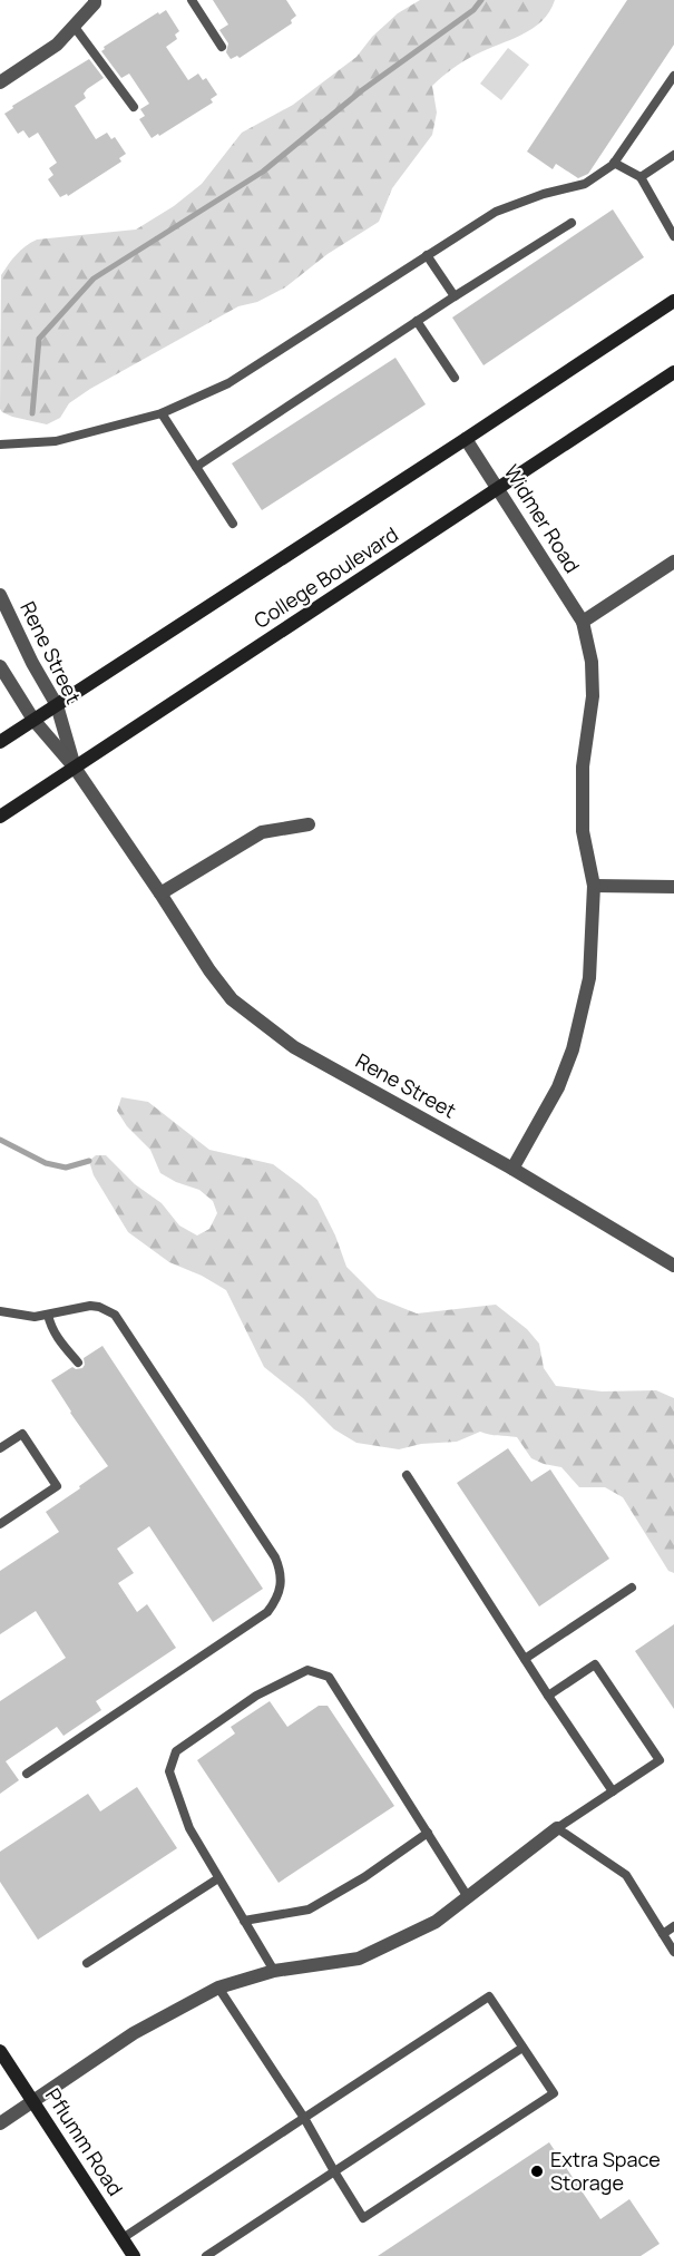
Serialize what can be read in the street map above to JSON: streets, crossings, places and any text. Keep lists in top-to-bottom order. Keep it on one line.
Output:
{"streets":{"main road":["College Boulevard","Pflumm Road"],"street":["Widmer Road","Rene Street"]},"crossings":[["Widmer Road","College Boulevard"],["Widmer Road","Rene Street"],["College Boulevard","Rene Street"]],"places":["Extra Space Storage"]}
